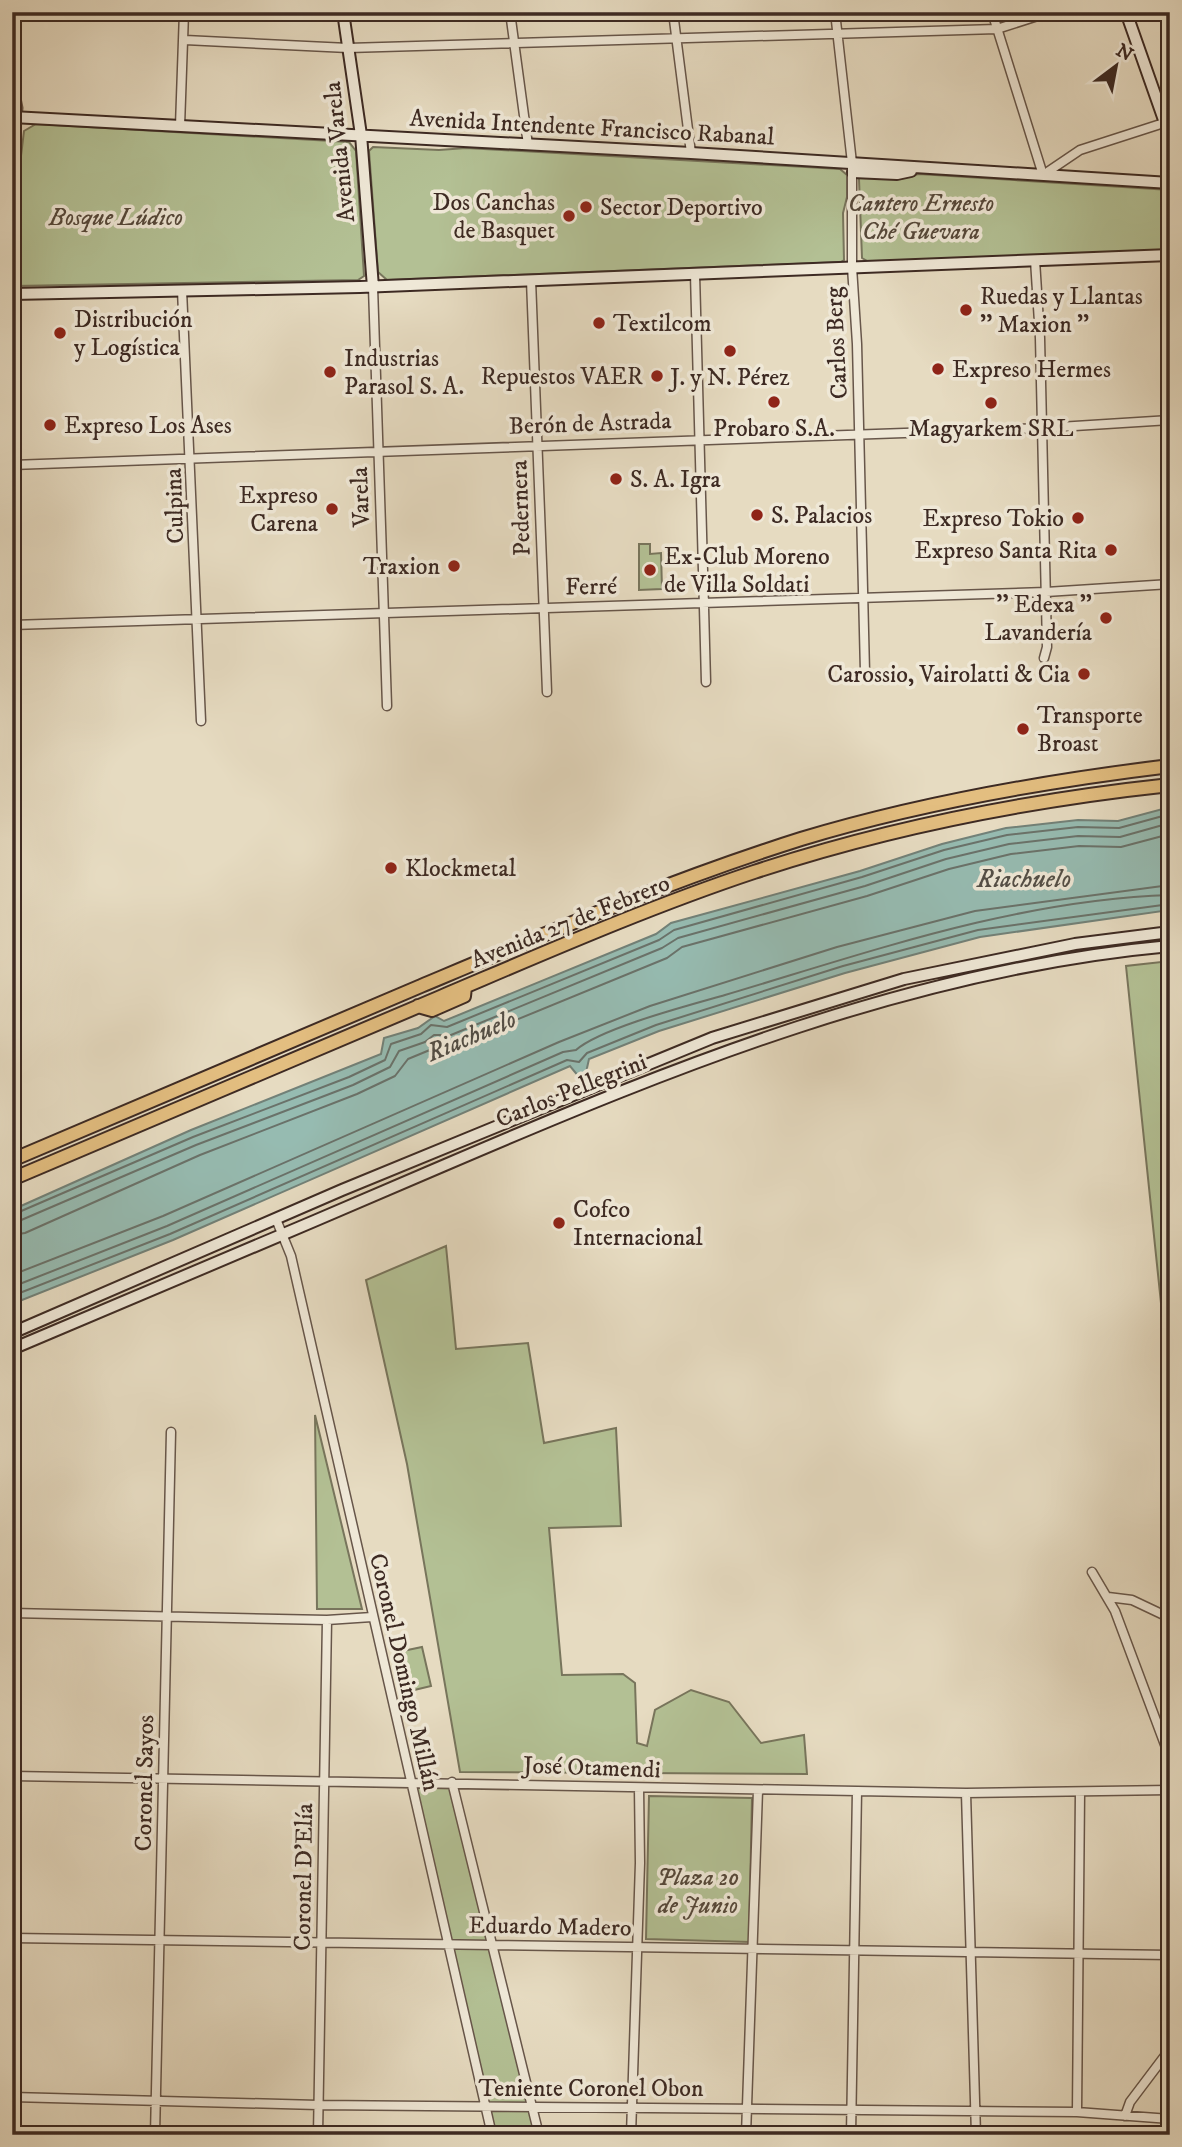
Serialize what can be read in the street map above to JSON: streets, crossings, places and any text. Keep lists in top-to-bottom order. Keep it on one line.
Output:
{"streets":{"main road":["Avenida Intendente Francisco Rabanal","Avenida Varela","Avenida 27 de Febrero","Carlos Pellegrini"],"street":["Carlos Berg","Berón de Astrada","Varela","Culpina","Pedernera","Ferré","Coronel Domingo Millán","José Otamendi","Coronel Sayos","Coronel D'Elía","Eduardo Madero","Teniente Coronel Obon"]},"crossings":[["Avenida Intendente Francisco Rabanal","Avenida Varela"],["Avenida Intendente Francisco Rabanal","Carlos Berg"],["Avenida Varela","Varela"],["Carlos Berg","Berón de Astrada"],["Carlos Berg","Ferré"],["Berón de Astrada","Varela"],["Berón de Astrada","Culpina"],["Berón de Astrada","Pedernera"],["Varela","Ferré"],["Culpina","Ferré"],["Pedernera","Ferré"],["Carlos Pellegrini","Coronel Domingo Millán"],["Coronel Domingo Millán","José Otamendi"],["Coronel Domingo Millán","Eduardo Madero"],["Coronel Domingo Millán","Teniente Coronel Obon"],["José Otamendi","Coronel Sayos"],["José Otamendi","Coronel D'Elía"],["Coronel Sayos","Eduardo Madero"],["Coronel Sayos","Teniente Coronel Obon"],["Coronel D'Elía","Eduardo Madero"],["Coronel D'Elía","Teniente Coronel Obon"]],"water":["Riachuelo"],"parks":["Cantero Ernesto Ché Guevara","Bosque Lúdico","Plaza 20 de Junio"],"places":["Sector Deportivo","Dos Canchas de Basquet","Ruedas y Llantas '' Maxion ''","Textilcom","Distribución y Logística","J. y N. Pérez","Expreso Hermes","Industrias Parasol S. A.","Repuestos VAER","Probaro S.A.","Magyarkem SRL","Expreso Los Ases","S. A. Igra","Expreso Carena","S. Palacios","Expreso Tokio","Expreso Santa Rita","Traxion","Ex-Club Moreno de Villa Soldati","'' Edexa '' Lavandería","Carossio, Vairolatti & Cia","Transporte Broast","Klockmetal","Cofco Internacional"],"north":"top right"}
